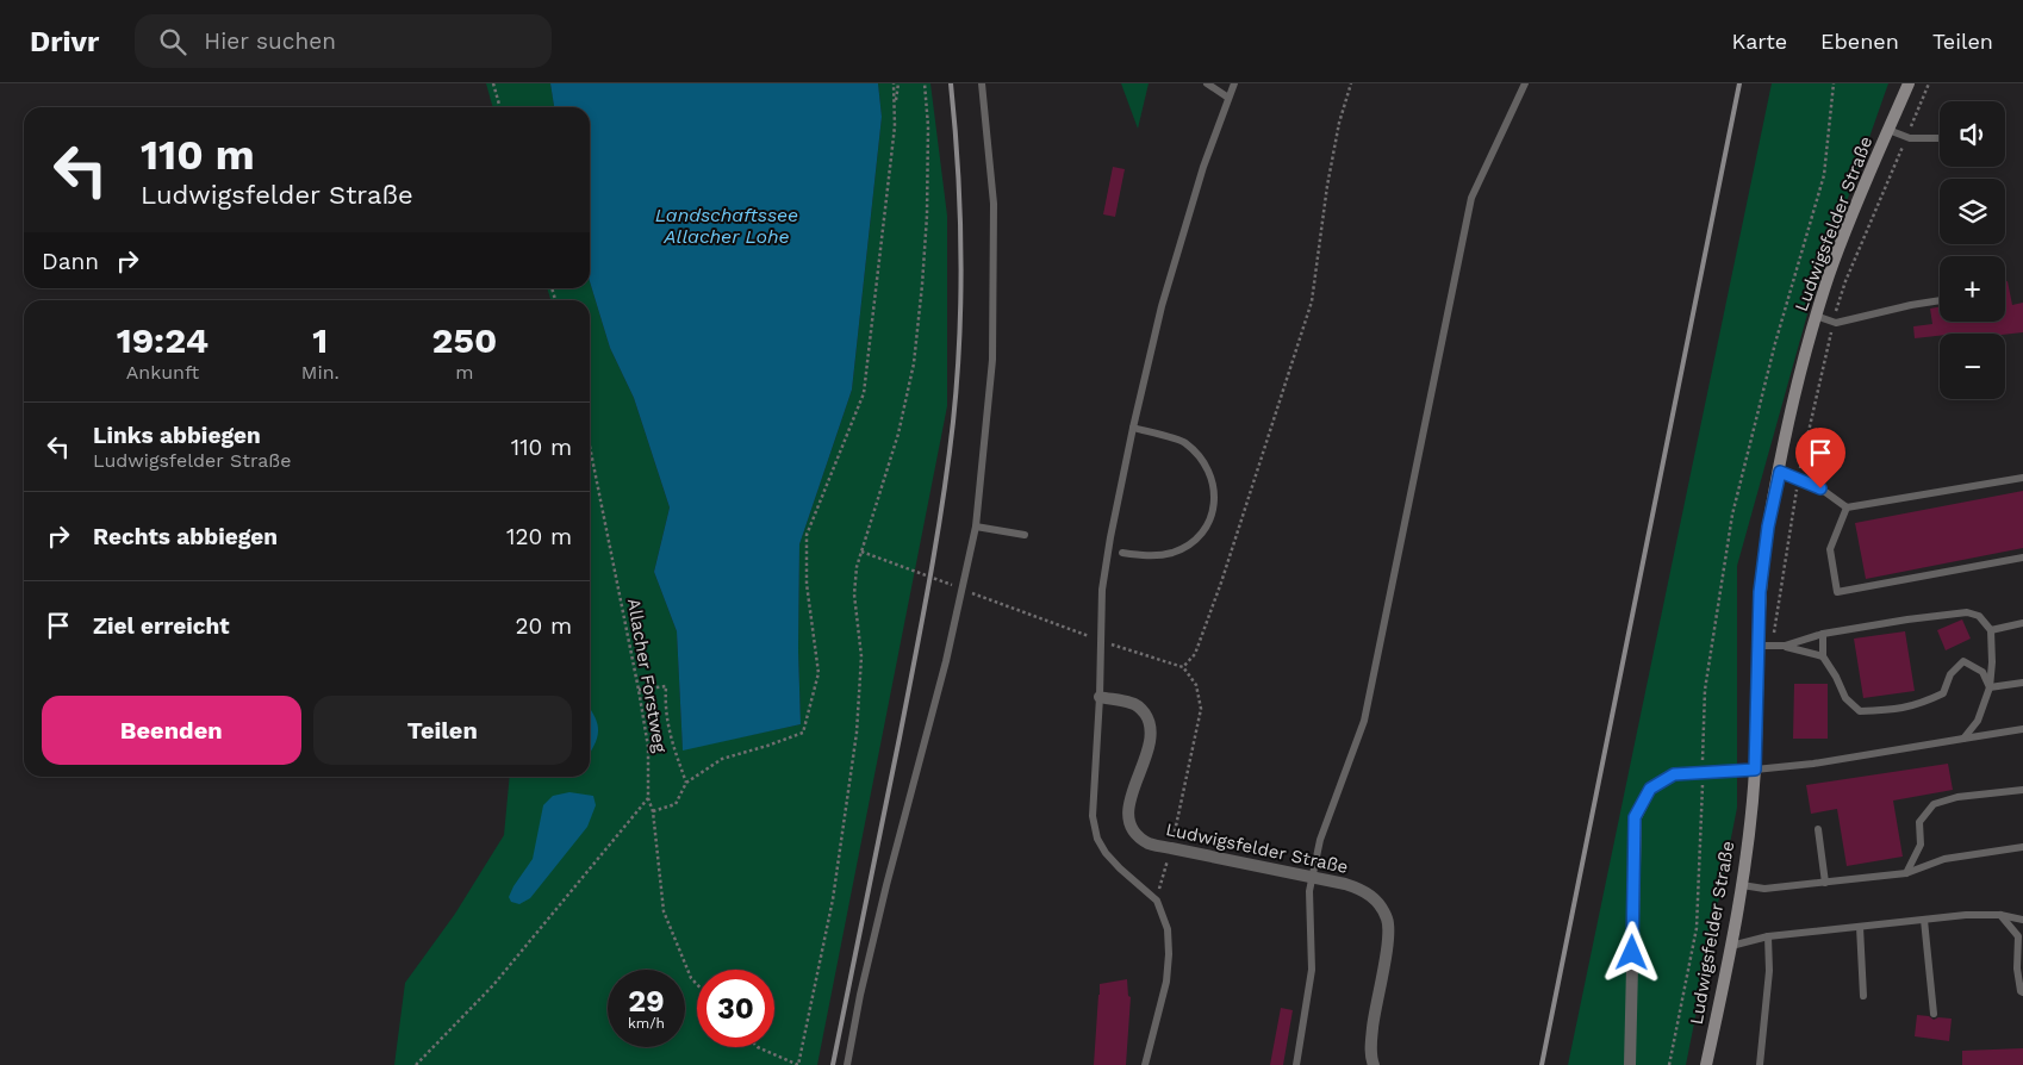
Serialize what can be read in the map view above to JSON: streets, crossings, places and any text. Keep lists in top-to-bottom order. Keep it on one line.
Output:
{"streets":{"street":["Ludwigsfelder Straße"],"path":["Allacher Forstweg"]},"water":["Landschaftssee Allacher Lohe"],"page":{"header":"Drivr","search":"Hier suchen","nav":["Karte","Ebenen","Teilen"],"map_buttons":["+","−"],"turn":["110 m","Ludwigsfelder Straße"],"then":"Dann","eta":["19:24","Ankunft","1","Min.","250","m"],"list":[{"name":"Links abbiegen","note":"Ludwigsfelder Straße","value":"110 m"},{"name":"Rechts abbiegen","value":"120 m"},{"name":"Ziel erreicht","value":"20 m"}],"buttons":["Beenden","Teilen"],"speed":"29 km/h","limit":"30"}}
